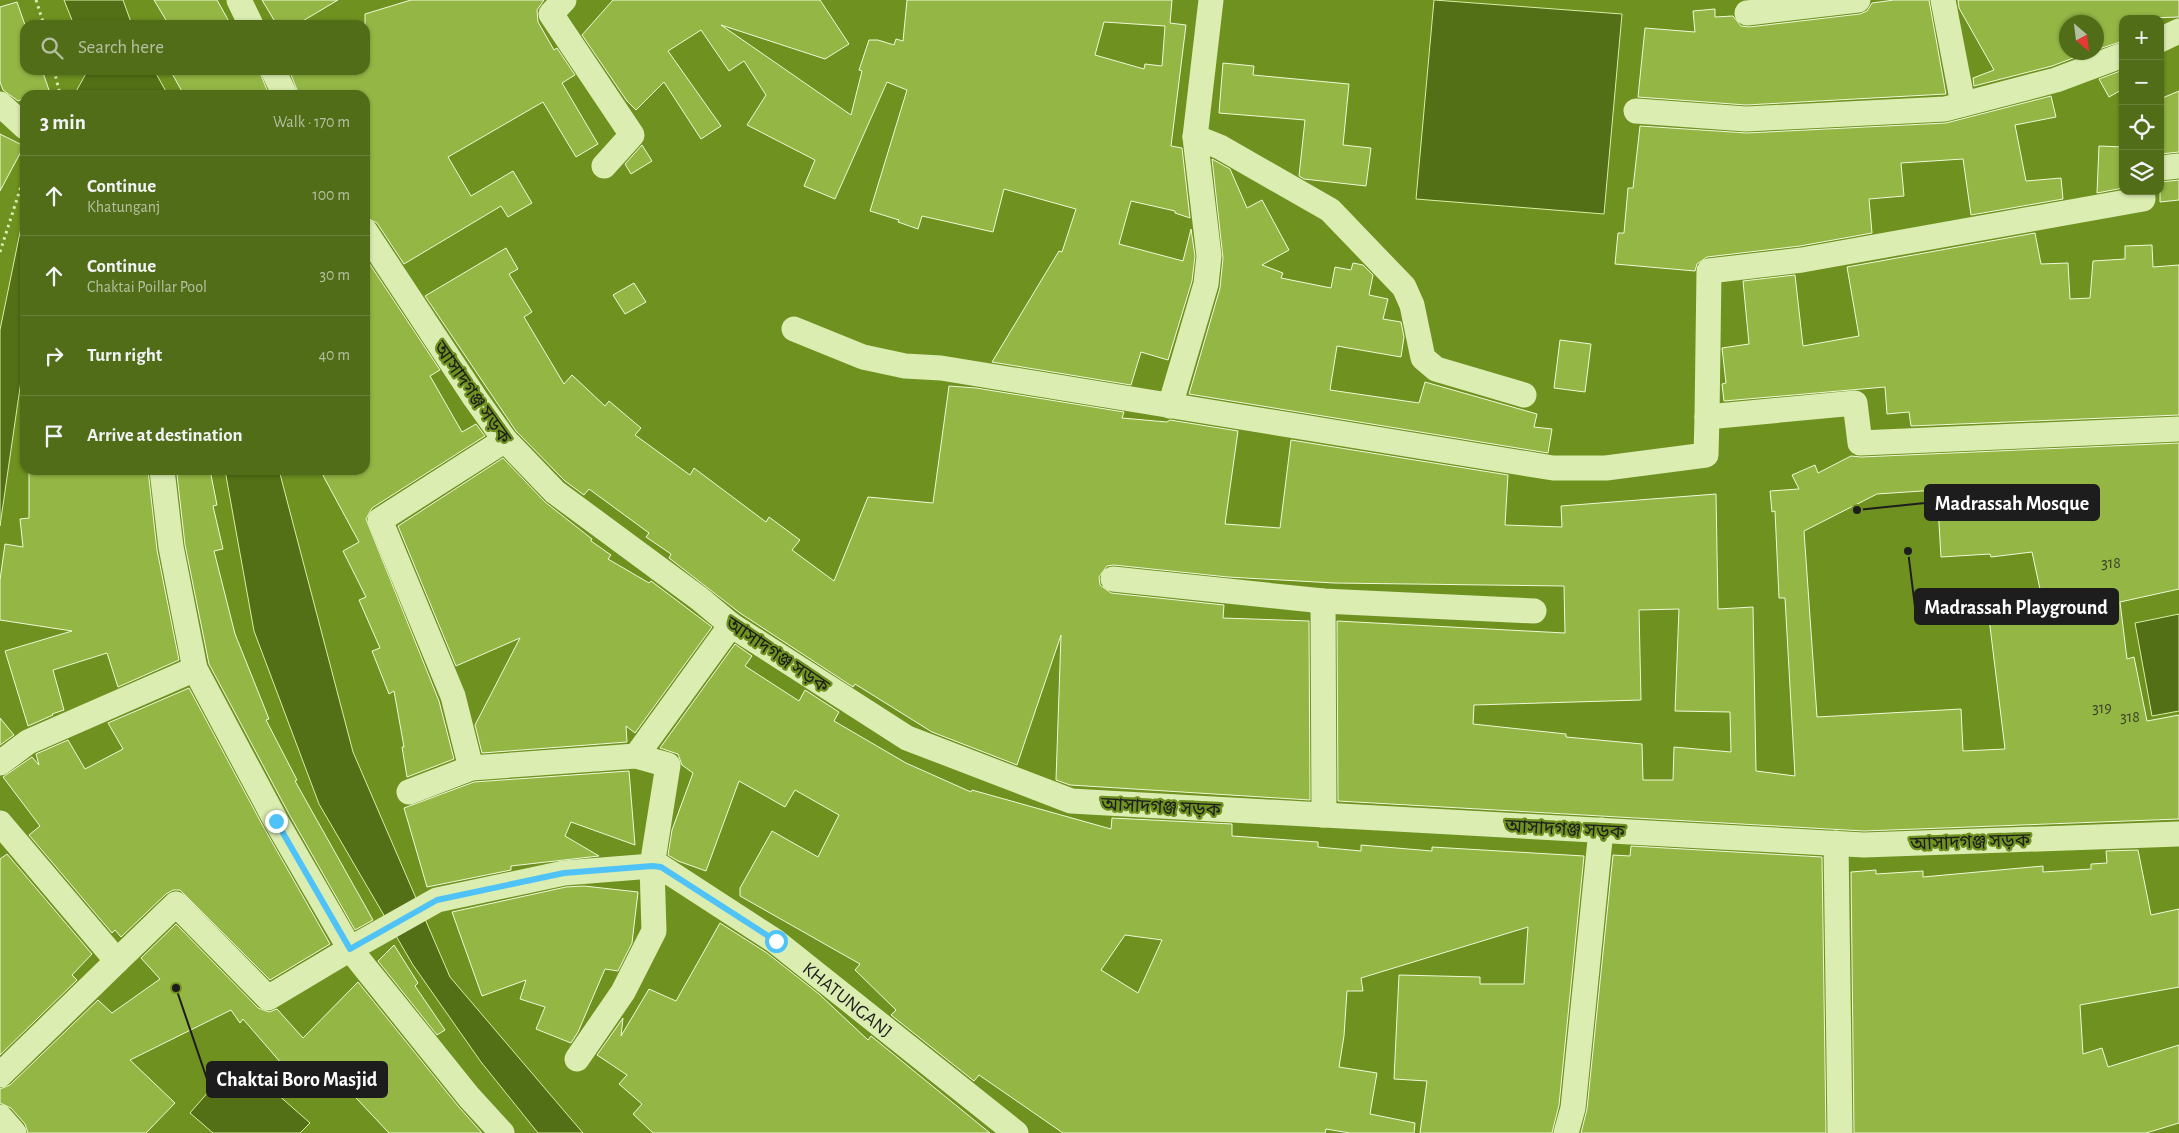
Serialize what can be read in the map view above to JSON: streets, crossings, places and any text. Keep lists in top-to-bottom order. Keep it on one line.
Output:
{"streets":{"street":["আসাদগঞ্জ সড়ক","KHATUNGANJ"]},"places":["Madrassah Mosque","Madrassah Playground","Chaktai Boro Masjid"],"house_numbers":["318","319","318"],"north":"bottom right","page":{"map_buttons":["+","−"],"search":"Search here","heading":["3 min","Walk · 170 m"],"list":[["Continue","Khatunganj","100 m"],["Continue","Chaktai Poillar Pool","30 m"],["Turn right","40 m"],"Arrive at destination"]}}
